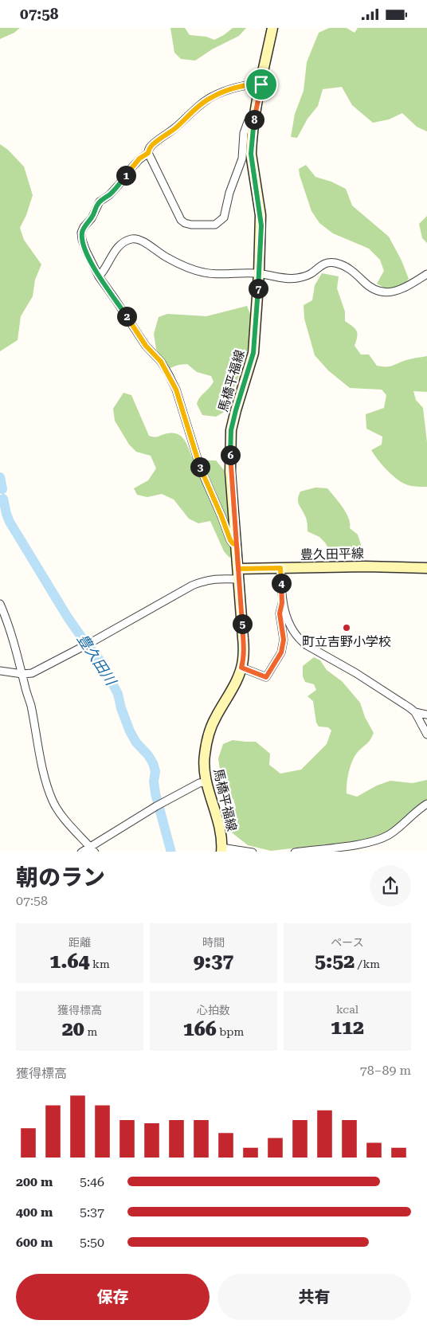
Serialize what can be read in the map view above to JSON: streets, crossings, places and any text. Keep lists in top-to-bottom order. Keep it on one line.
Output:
{"streets":{"main road":["馬橋平福線","豊久田平線"]},"crossings":[["馬橋平福線","豊久田平線"]],"water":["豊久田川"],"places":["町立吉野小学校"],"page":{"status":"07:58","pins":["8","1","7","2","6","3","4","5"],"heading":["朝のラン","07:58"],"stats":[["距離","1.64 km"],["時間","9:37"],["ペース","5:52 /km"],["獲得標高","20 m"],["心拍数","166 bpm"],["kcal","112"]],"chart":["獲得標高","78–89 m"],"list":[{"name":"200 m","note":"5:46"},{"name":"400 m","note":"5:37"},{"name":"600 m","note":"5:50"}],"buttons":["保存","共有"]}}
